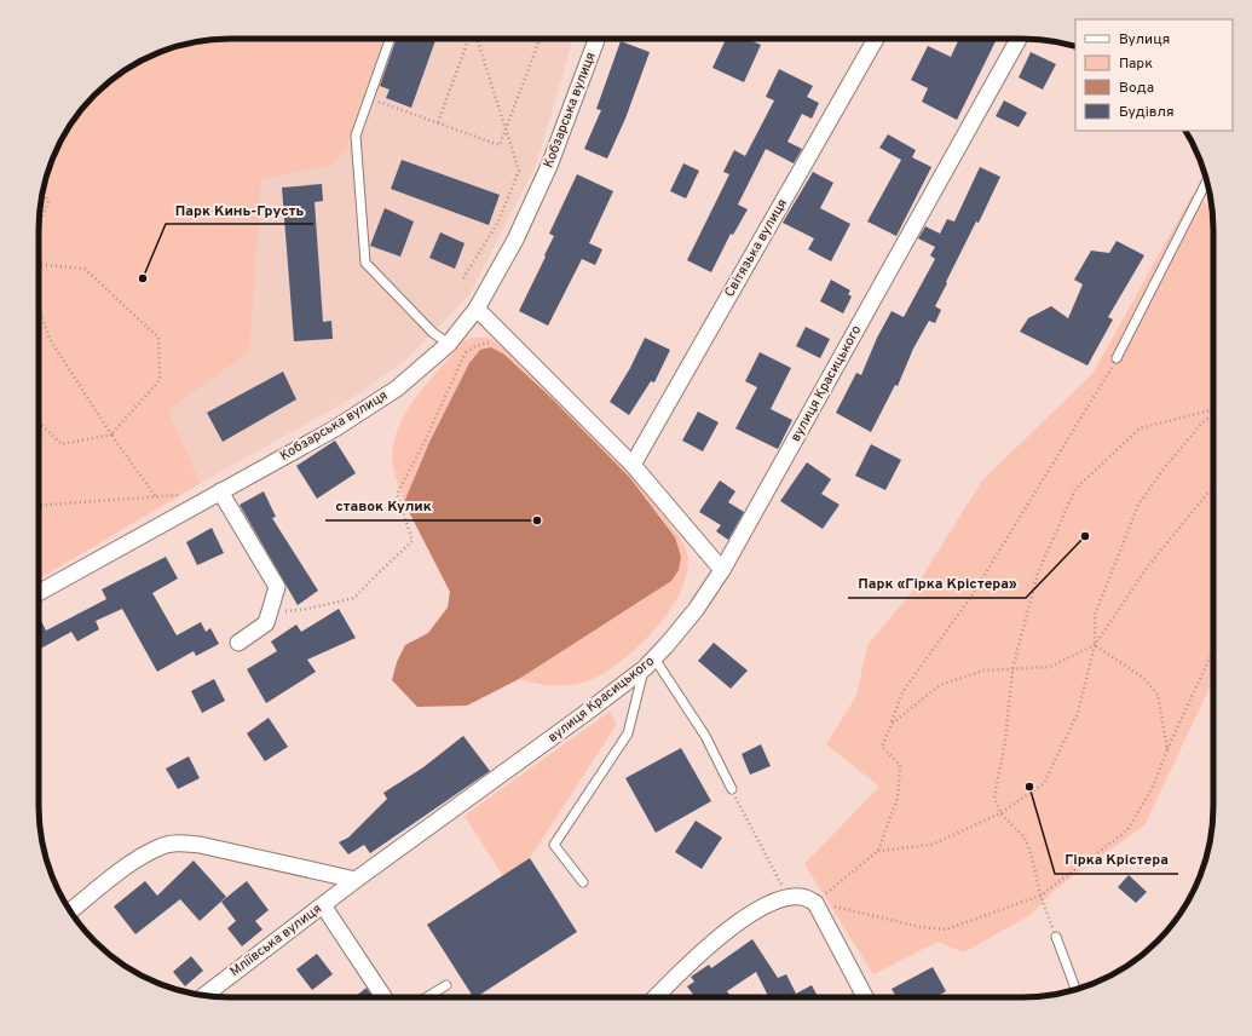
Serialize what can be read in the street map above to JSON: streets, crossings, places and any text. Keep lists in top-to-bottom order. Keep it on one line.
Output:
{"streets":{"street":["Кобзарська вулиця","Світязька вулиця","вулиця Красицького","Мліївська вулиця"]},"crossings":[["вулиця Красицького","Мліївська вулиця"]],"places":["Парк Кинь-Грусть","ставок Кулик","Парк «Гірка Крістера»","Гірка Крістера"],"legend":["Вулиця","Парк","Вода","Будівля"]}
